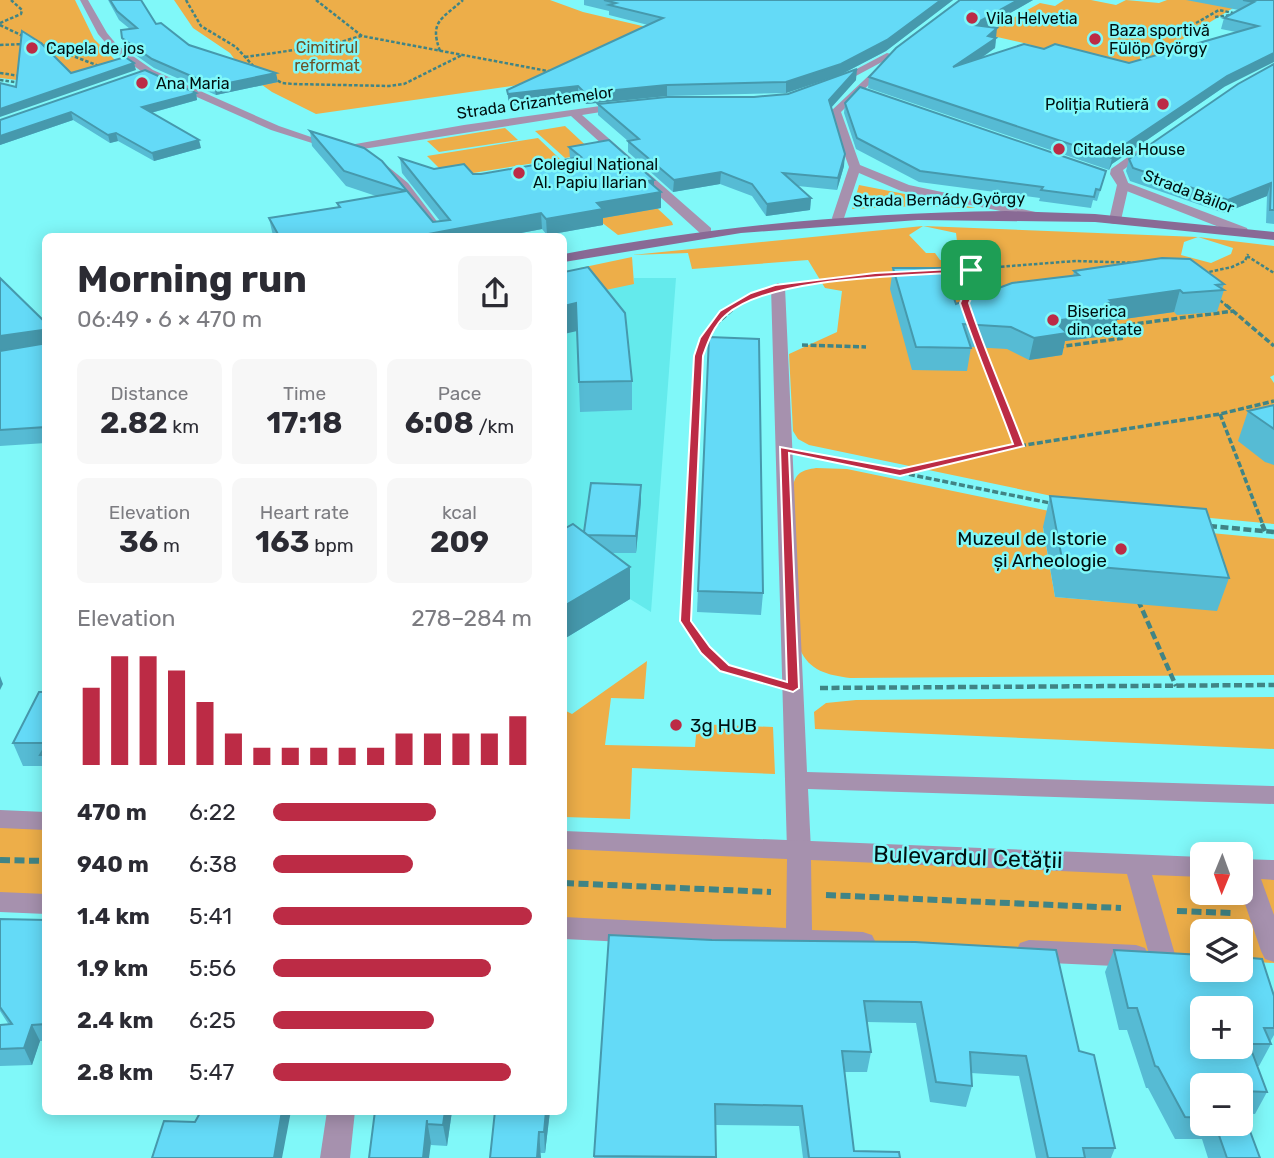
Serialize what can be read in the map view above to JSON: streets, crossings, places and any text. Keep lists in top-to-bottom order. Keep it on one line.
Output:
{"streets":{"main road":["Strada Bernády György"],"street":["Strada Crizantemelor","Strada Băilor","Bulevardul Cetății"]},"crossings":[["Strada Băilor","Strada Bernády György"]],"parks":["Cimitirul reformat"],"places":["Vila Helvetia","Baza sportivă Fülöp György","Capela de jos","Ana Maria","Poliția Rutieră","Citadela House","Colegiul Național Al. Papiu Ilarian","Biserica din cetate","Muzeul de Istorie și Arheologie","3g HUB"],"north":"bottom","page":{"heading":["Morning run","06:49 · 6 × 470 m"],"stats":[["Distance","2.82 km"],["Time","17:18"],["Pace","6:08 /km"],["Elevation","36 m"],["Heart rate","163 bpm"],["kcal","209"]],"chart":["Elevation","278–284 m"],"list":[{"name":"470 m","note":"6:22"},{"name":"940 m","note":"6:38"},{"name":"1.4 km","note":"5:41"},{"name":"1.9 km","note":"5:56"},{"name":"2.4 km","note":"6:25"},{"name":"2.8 km","note":"5:47"}],"map_buttons":["+","−"]}}
